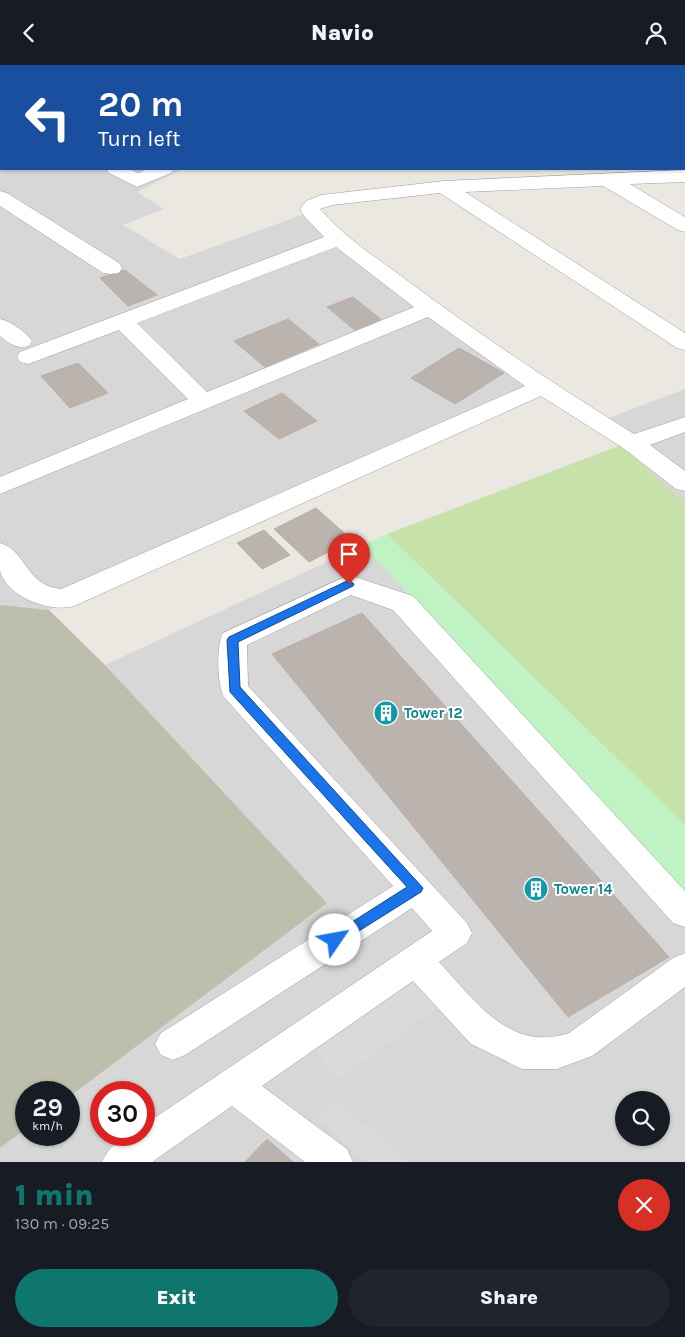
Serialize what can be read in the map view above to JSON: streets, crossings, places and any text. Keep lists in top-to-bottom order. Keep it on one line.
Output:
{"places":{"building":["Tower 12","Tower 14"]},"page":{"header":"Navio","turn":["20 m","Turn left"],"speed":"29 km/h","limit":"30","heading":["1 min","130 m · 09:25"],"buttons":["Exit","Share"]}}
